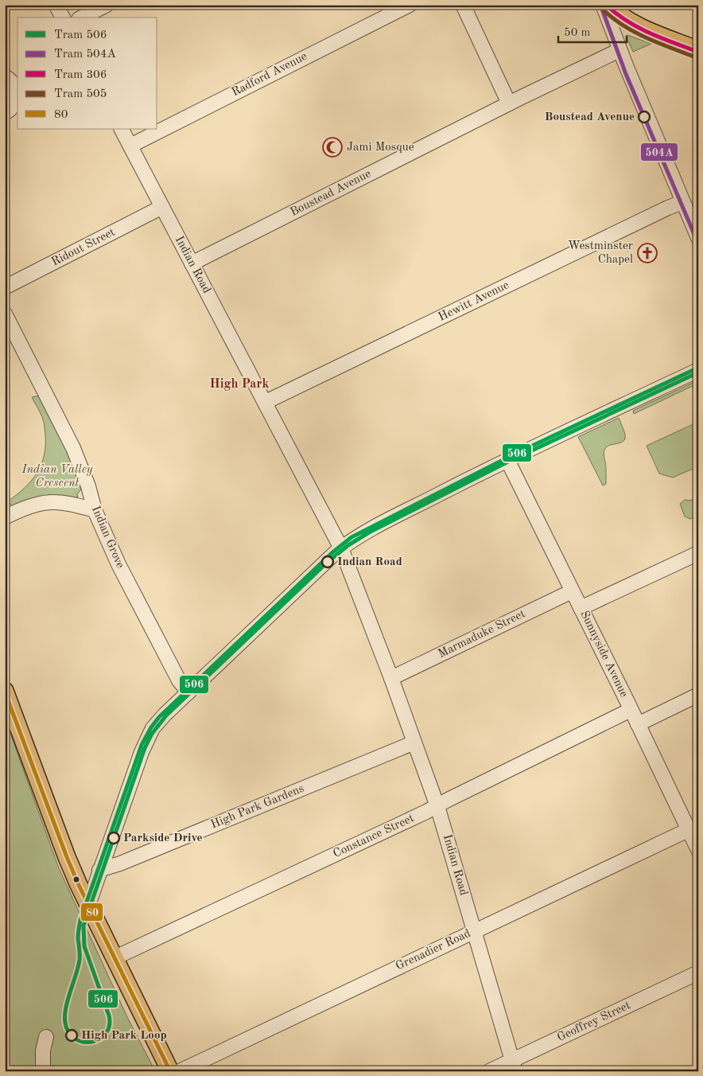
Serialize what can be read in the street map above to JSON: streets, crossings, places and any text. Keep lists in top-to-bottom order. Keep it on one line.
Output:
{"streets":{"street":["Radford Avenue","Boustead Avenue","Ridout Street","Indian Road","Hewitt Avenue","Indian Grove","Marmaduke Street","Sunnyside Avenue","High Park Gardens","Constance Street","Grenadier Road","Geoffrey Street"]},"crossings":[["Radford Avenue","Indian Road"],["Boustead Avenue","Indian Road"],["Ridout Street","Indian Road"],["Indian Road","Hewitt Avenue"],["Indian Road","Marmaduke Street"],["Indian Road","High Park Gardens"],["Indian Road","Constance Street"],["Indian Road","Grenadier Road"],["Indian Road","Geoffrey Street"],["Marmaduke Street","Sunnyside Avenue"],["Sunnyside Avenue","Constance Street"],["Sunnyside Avenue","Grenadier Road"]],"districts":["High Park"],"parks":["Indian Valley Crescent"],"places":{"other":["Boustead Avenue","Indian Road","Parkside Drive","High Park Loop"],"mosque":["Jami Mosque"],"church":["Westminster Chapel"]},"lines":["tram line 504A","tram line 306","tram line 505","tram line 506","transit line 80"],"legend":["Tram 506","Tram 504A","Tram 306","Tram 505","80"],"scale_bar":"50 m"}
